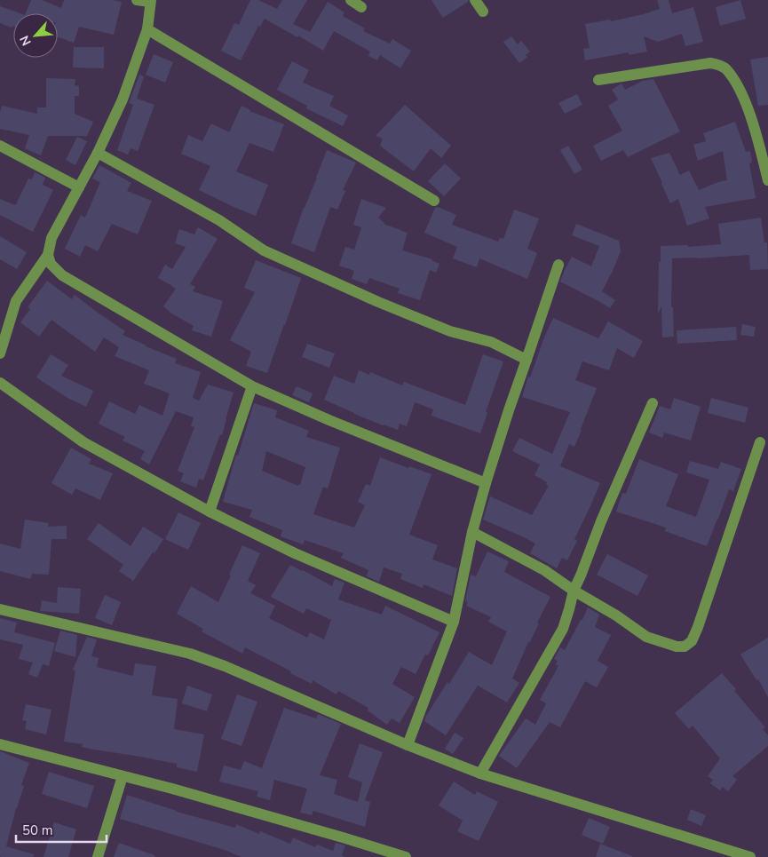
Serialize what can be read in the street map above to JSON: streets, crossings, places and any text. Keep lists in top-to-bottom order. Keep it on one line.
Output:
{"scale_bar":"50 m","north":"bottom left"}
